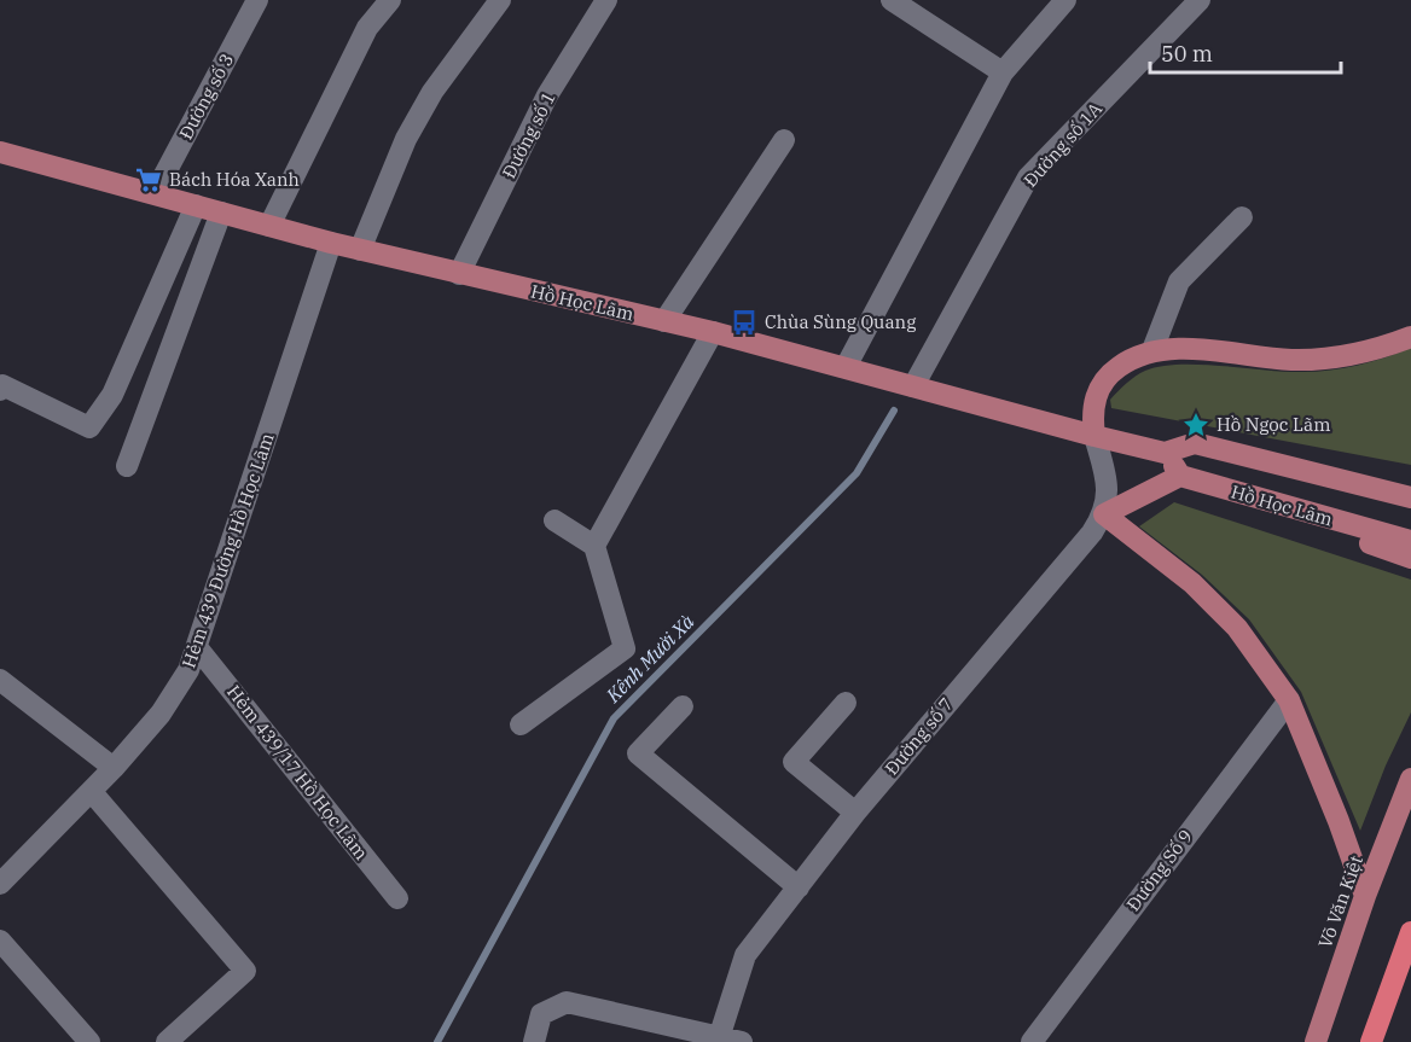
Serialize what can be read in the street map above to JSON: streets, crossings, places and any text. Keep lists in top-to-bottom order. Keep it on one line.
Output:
{"streets":{"main road":["Hồ Học Lãm","Võ Văn Kiệt"],"street":["Đường số 3","Đường số 1","Đường số 1A","Hẻm 439 Đường Hồ Học Lãm","Đường số 7","Hẻm 439/17 Hồ Học Lãm","Đường Số 9"]},"crossings":[["Đường số 3","Hồ Học Lãm"],["Đường số 1","Hồ Học Lãm"],["Đường số 1A","Hồ Học Lãm"],["Hồ Học Lãm","Hẻm 439 Đường Hồ Học Lãm"],["Hẻm 439 Đường Hồ Học Lãm","Hẻm 439/17 Hồ Học Lãm"]],"water":["Kênh Mười Xà"],"places":{"supermarket":["Bách Hóa Xanh"],"bus stop":["Chùa Sùng Quang"],"place":["Hồ Ngọc Lãm"]},"scale_bar":"50 m"}
